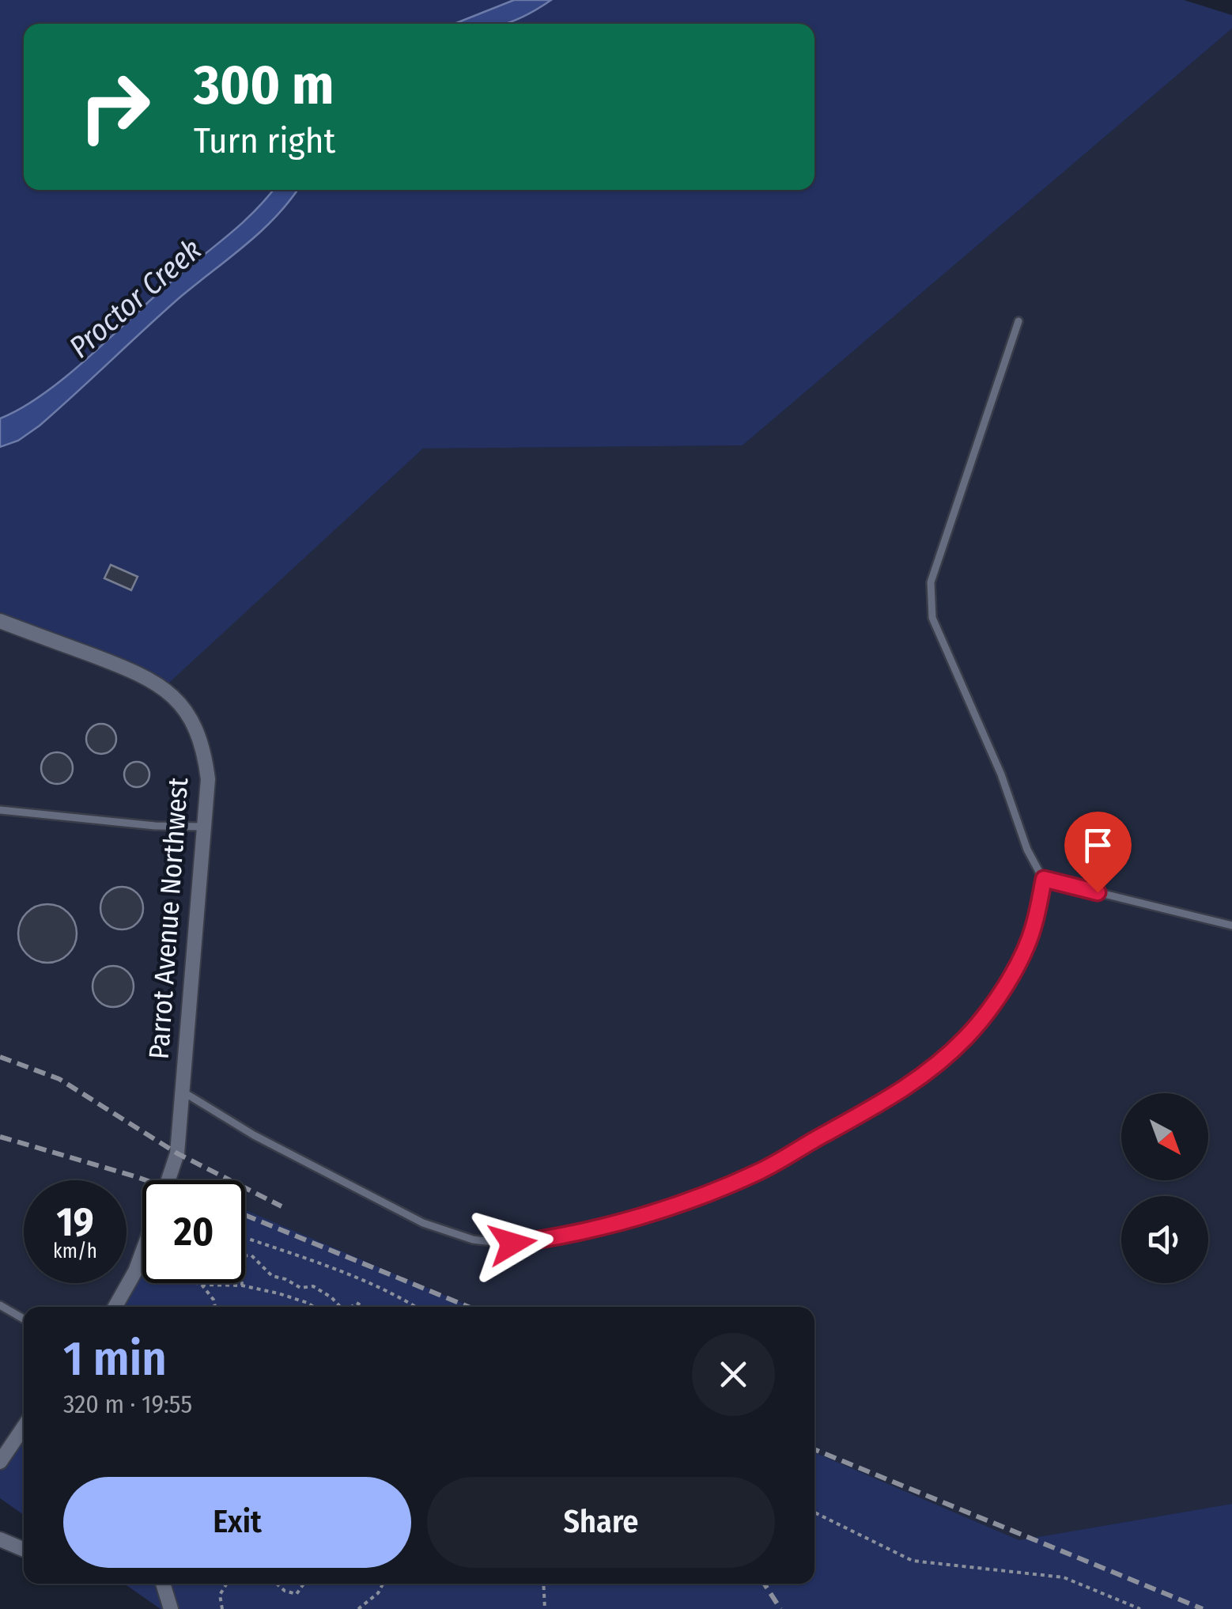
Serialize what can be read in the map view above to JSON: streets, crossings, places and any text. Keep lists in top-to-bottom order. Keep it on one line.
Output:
{"streets":{"street":["Parrot Avenue Northwest"]},"water":["Proctor Creek"],"north":"bottom right","page":{"turn":["300 m","Turn right"],"speed":"19 km/h","limit":"20","heading":["1 min","320 m · 19:55"],"buttons":["Exit","Share"]}}
